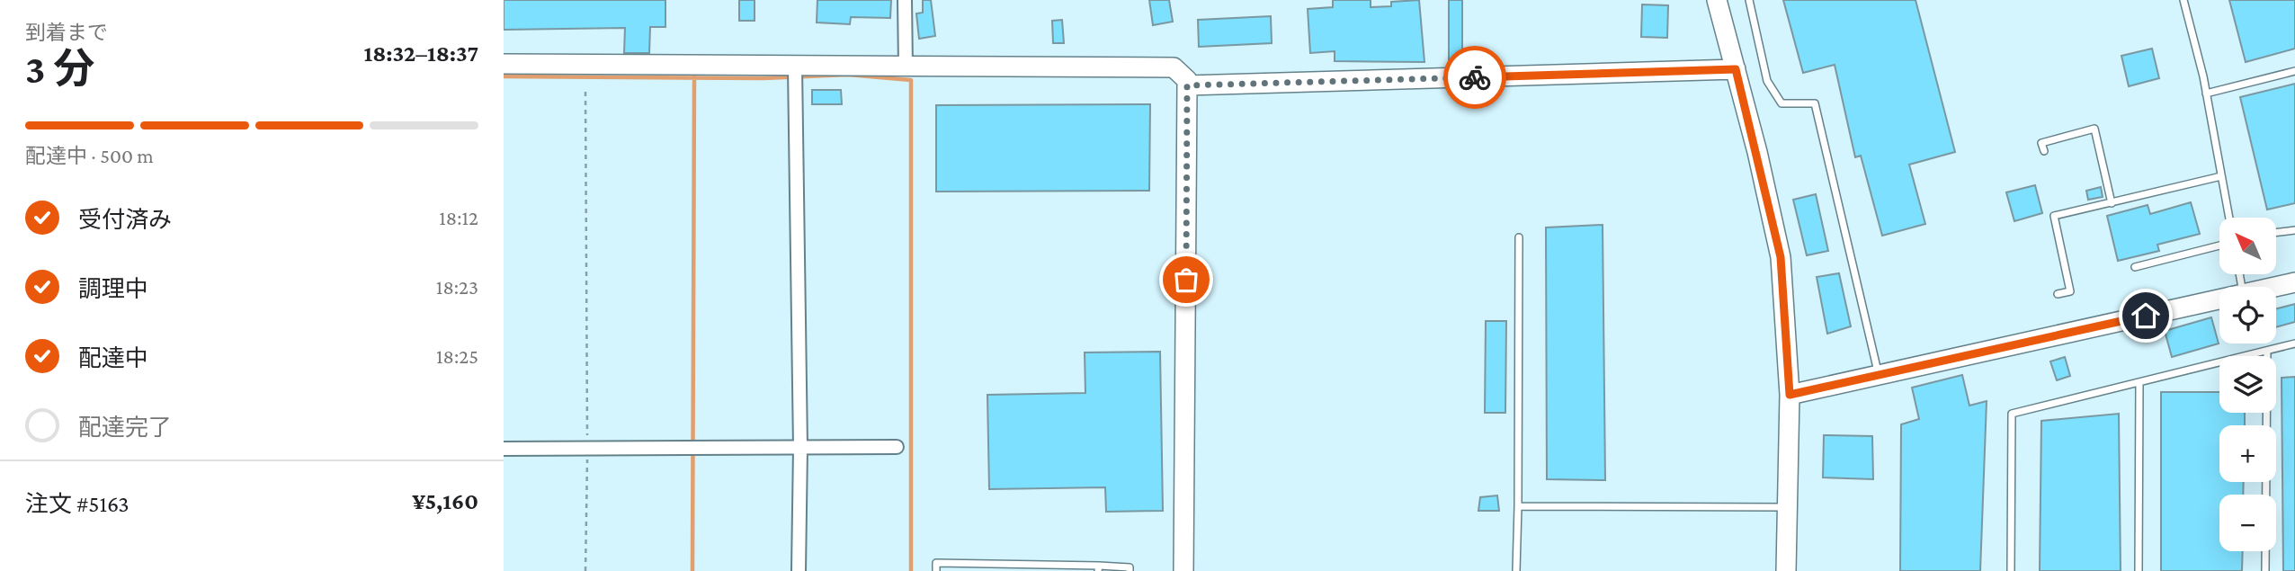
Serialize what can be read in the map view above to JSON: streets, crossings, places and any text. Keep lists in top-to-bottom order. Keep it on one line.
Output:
{"north":"top left","page":{"heading":["3 分","到着まで","18:32–18:37"],"panel":["注文 #5163","¥5,160"],"bar":"配達中 · 500 m","list":[["受付済み","18:12"],["調理中","18:23"],["配達中","18:25"],"配達完了"],"map_buttons":["+","−"]}}
